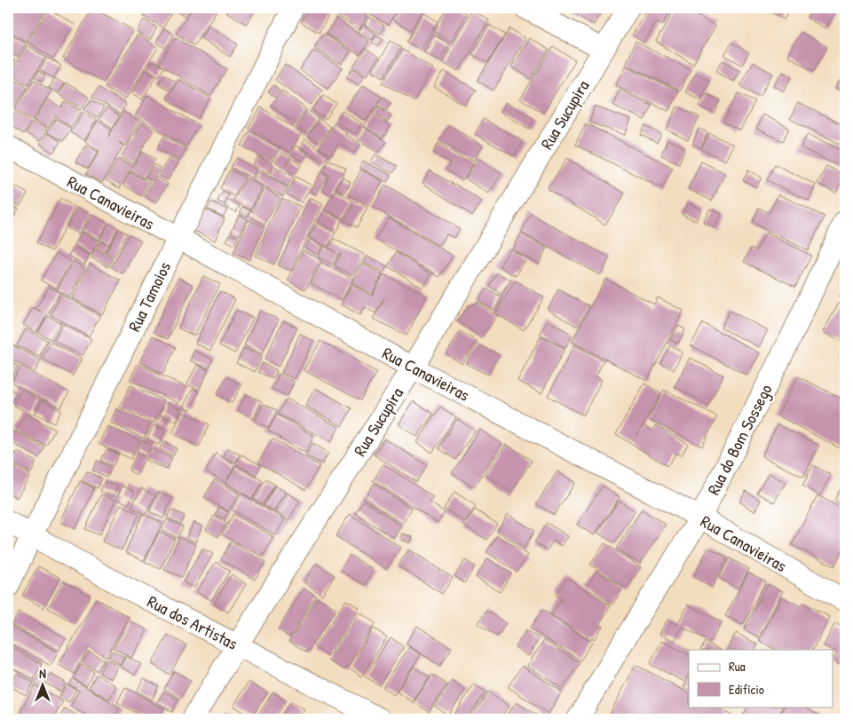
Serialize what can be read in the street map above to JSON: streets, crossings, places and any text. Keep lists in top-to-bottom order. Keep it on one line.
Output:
{"streets":{"street":["Rua Sucupira","Rua Canavieiras","Rua Tamoios","Rua do Bom Sossego","Rua dos Artistas"]},"crossings":[["Rua Sucupira","Rua Canavieiras"],["Rua Sucupira","Rua dos Artistas"],["Rua Canavieiras","Rua Tamoios"],["Rua Canavieiras","Rua do Bom Sossego"],["Rua Tamoios","Rua dos Artistas"]],"legend":["Rua","Edifício"],"north":"top"}
